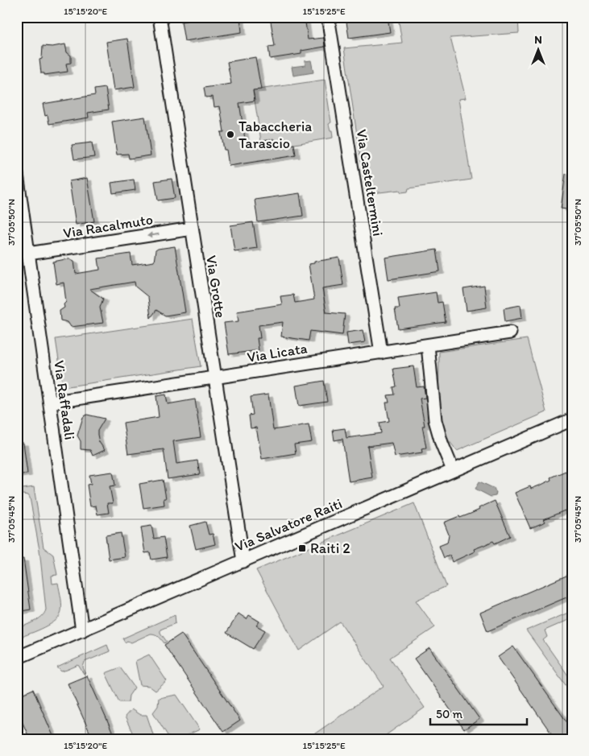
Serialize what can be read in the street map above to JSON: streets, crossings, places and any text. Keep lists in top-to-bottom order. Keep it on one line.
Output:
{"streets":{"street":["Via Casteltermini","Via Racalmuto","Via Grotte","Via Licata","Via Raffadali","Via Salvatore Raiti"]},"crossings":[["Via Casteltermini","Via Licata"],["Via Racalmuto","Via Grotte"],["Via Racalmuto","Via Raffadali"],["Via Grotte","Via Licata"],["Via Grotte","Via Salvatore Raiti"],["Via Licata","Via Raffadali"],["Via Raffadali","Via Salvatore Raiti"]],"one_way":["Via Racalmuto"],"places":{"other":["Tabaccheria Tarascio"],"transit":["Raiti 2"]},"scale_bar":"50 m","north":"top","coordinates":["15°15'20\"E","15°15'25\"E","37°05'50\"N","37°05'45\"N"]}
